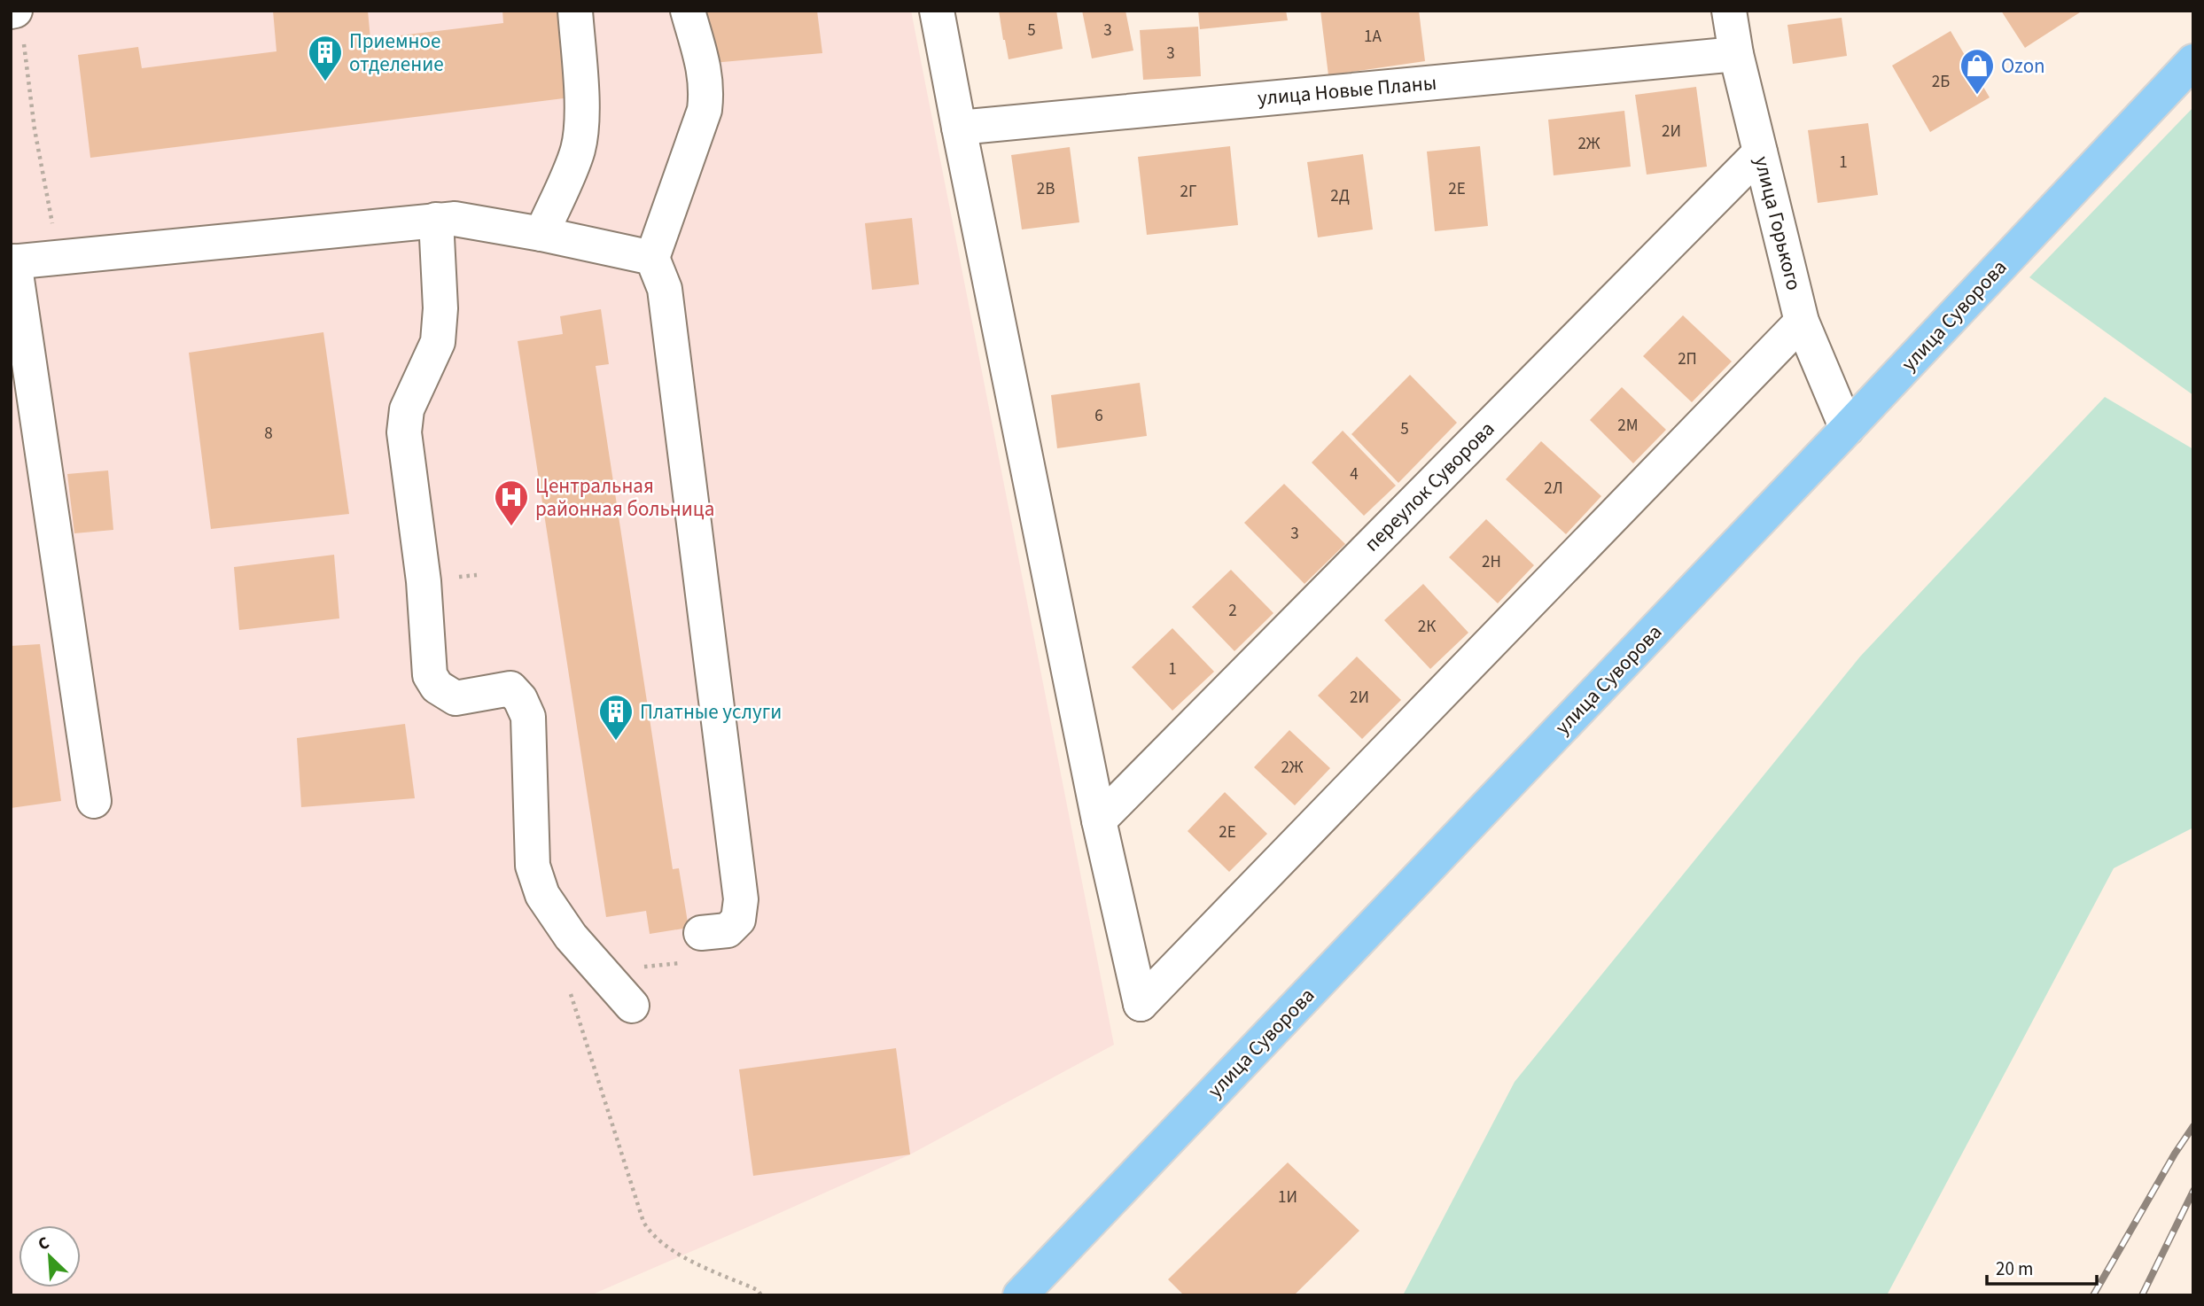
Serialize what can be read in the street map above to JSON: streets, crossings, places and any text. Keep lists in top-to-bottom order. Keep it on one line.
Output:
{"streets":{"main road":["улица Суворова"],"street":["улица Новые Планы","улица Горького","переулок Суворова"]},"crossings":[["улица Новые Планы","улица Горького"],["улица Горького","улица Суворова"],["улица Горького","переулок Суворова"]],"places":{"building":["Приемное отделение","Платные услуги"],"shop":["Ozon"],"hospital":["Центральная районная больница"]},"house_numbers":["5","3","1А","3","2Б","2И","2Ж","1","2В","2Е","2Г","2Д","2П","6","2М","5","8","4","2Л","3","2Н","2","2К","1","2И","2Ж","2Е","1И"],"scale_bar":"20 m","north":"top left"}
